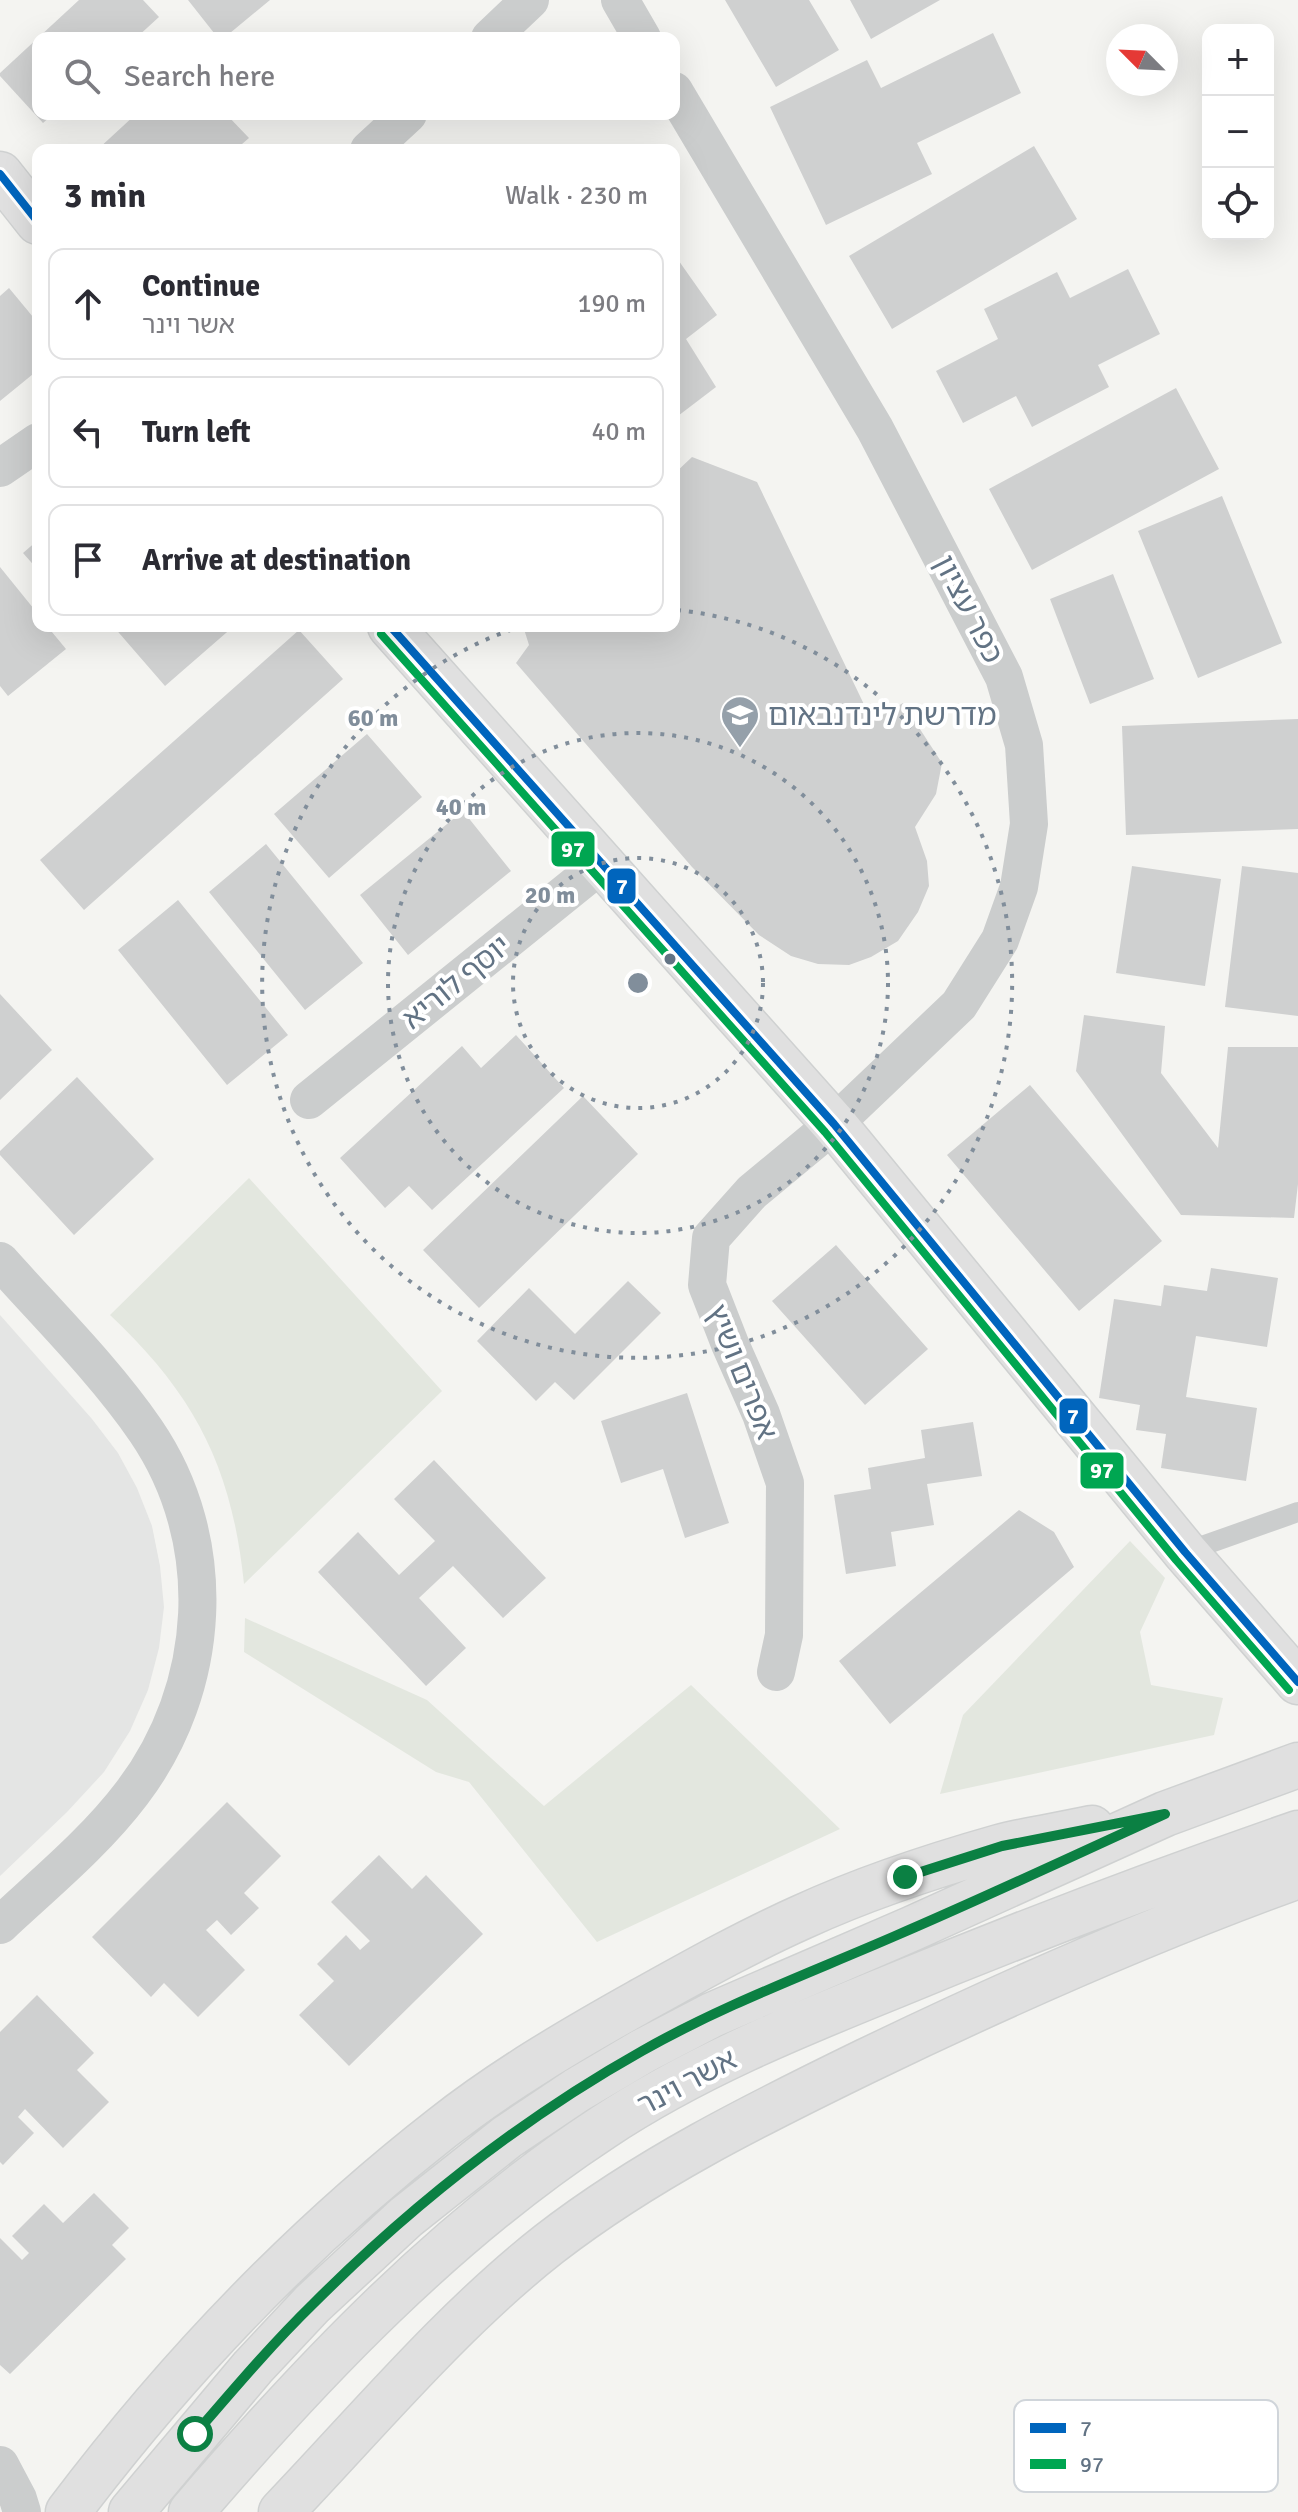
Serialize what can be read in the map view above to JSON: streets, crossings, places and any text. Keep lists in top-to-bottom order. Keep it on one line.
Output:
{"streets":{"main road":["אשר וינר"],"street":["כפר עציון","יוסף לוריא","אפרים ושיץ"]},"crossings":[["כפר עציון","אפרים ושיץ"]],"places":{"school or university":["מדרשת לינדנבאום"]},"lines":["transit line 7","transit line 97"],"legend":["7","97"],"north":"top left","page":{"map_buttons":["+","−"],"search":"Search here","heading":["3 min","Walk · 230 m"],"list":[["Continue","אשר וינר","190 m"],["Turn left","40 m"],"Arrive at destination"]},"rings":["60 m","40 m","20 m"]}
